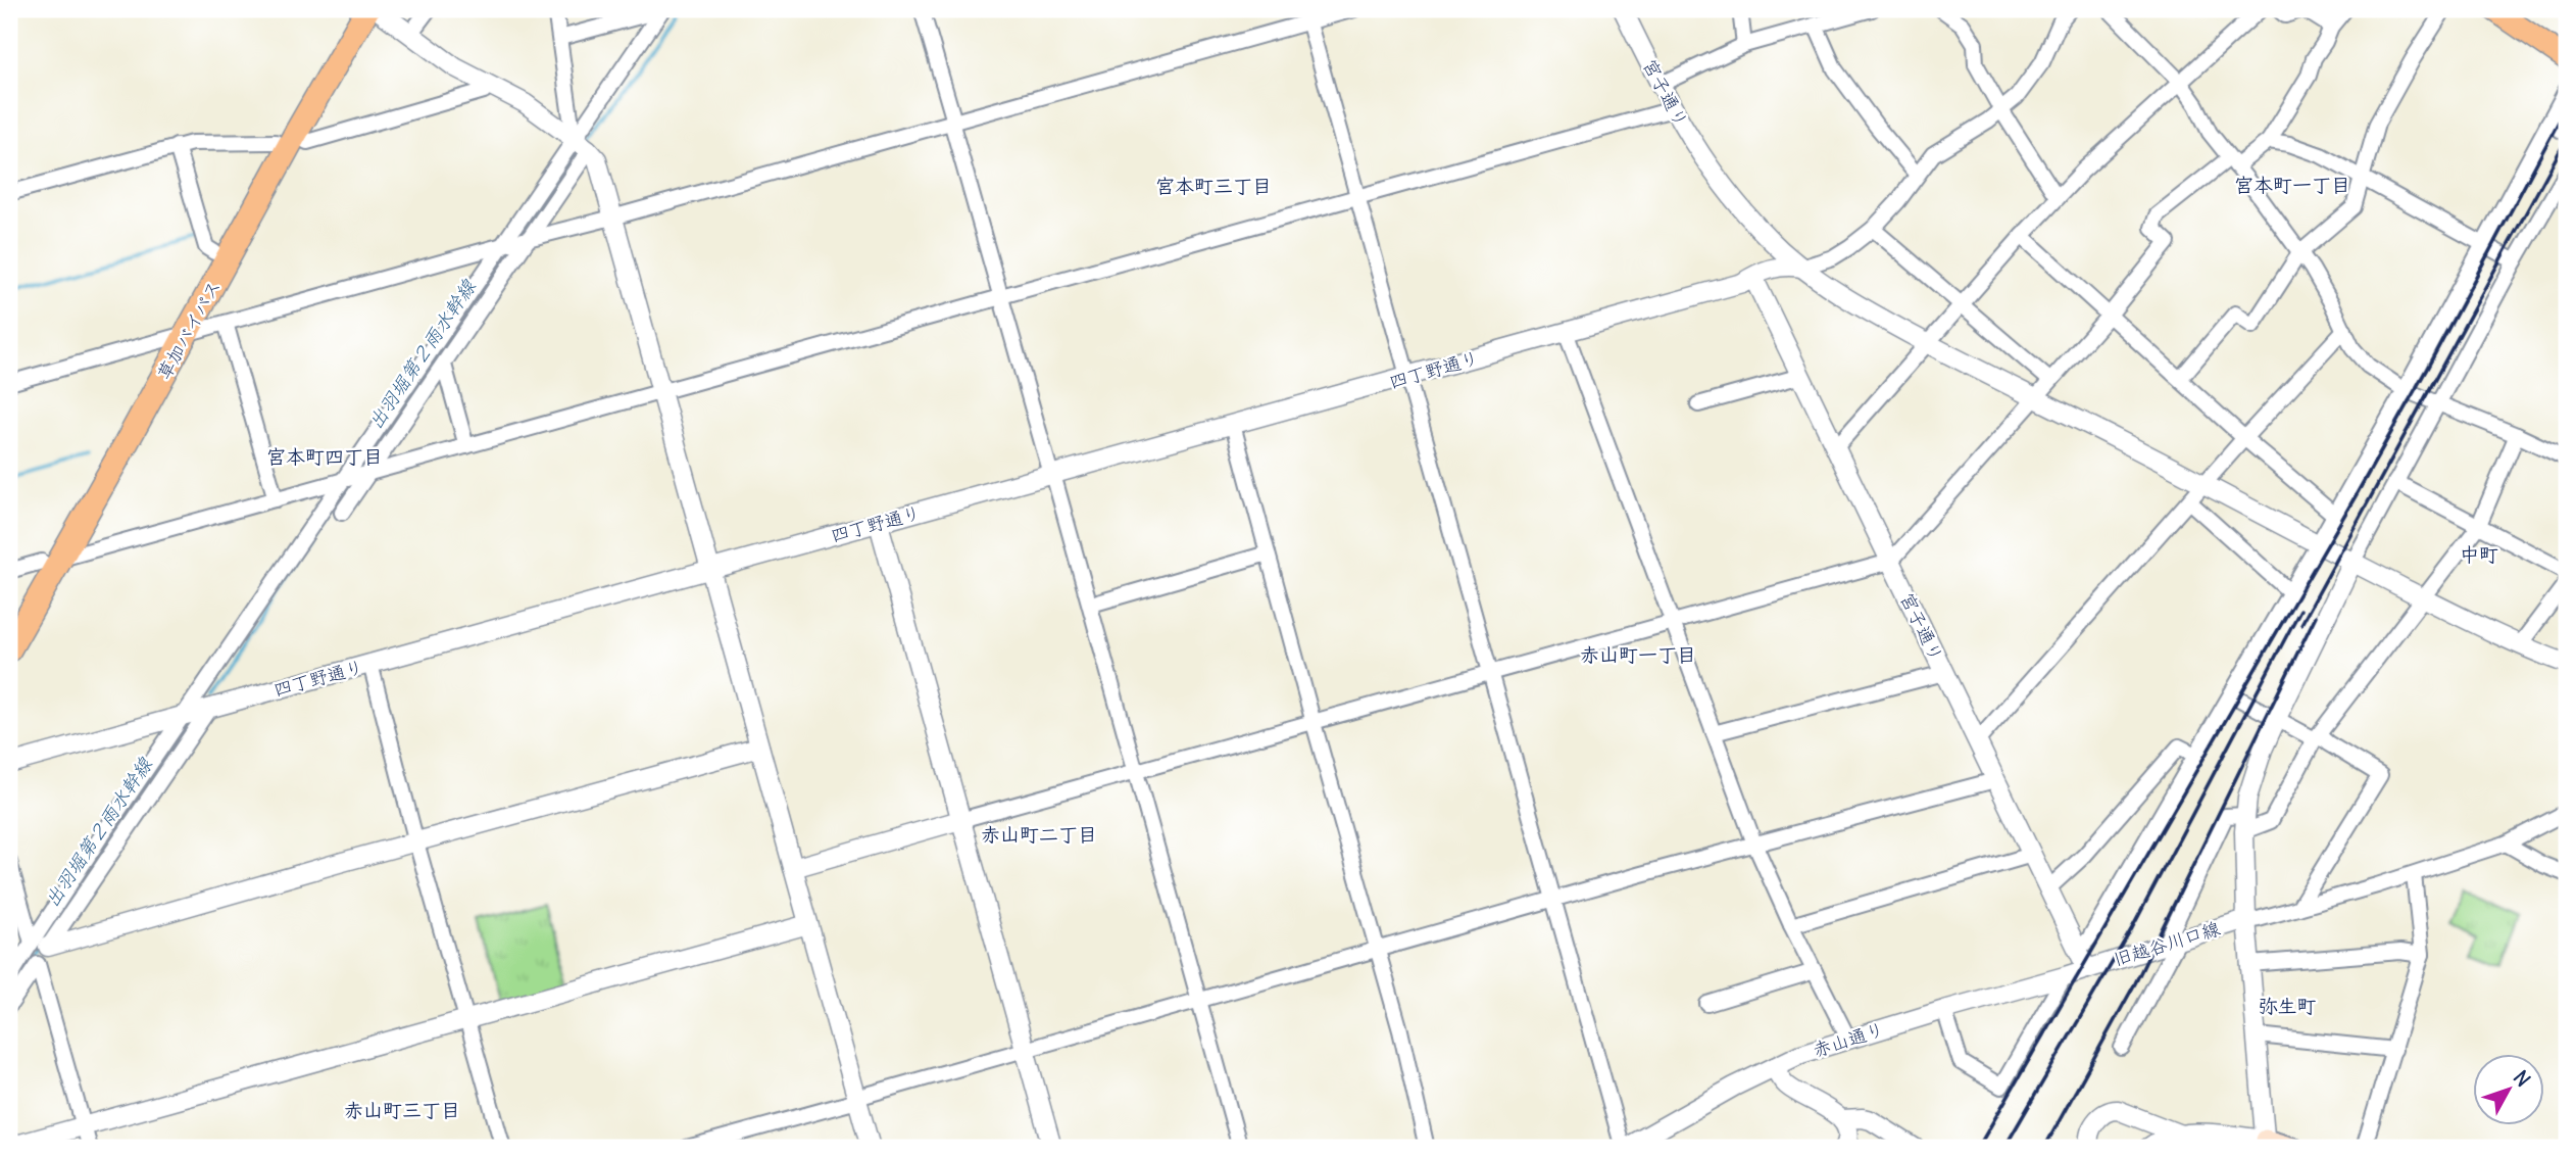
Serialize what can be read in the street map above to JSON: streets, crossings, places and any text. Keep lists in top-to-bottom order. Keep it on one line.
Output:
{"streets":{"highway":["草加バイパス"],"street":["宮子通り","四丁野通り","旧越谷川口線","赤山通り"]},"crossings":[["宮子通り","四丁野通り"],["宮子通り","旧越谷川口線"],["宮子通り","赤山通り"],["旧越谷川口線","赤山通り"]],"districts":["宮本町一丁目","宮本町三丁目","宮本町四丁目","中町","赤山町一丁目","赤山町二丁目","弥生町","赤山町三丁目"],"water":["出羽堀第２雨水幹線"],"north":"top right"}
